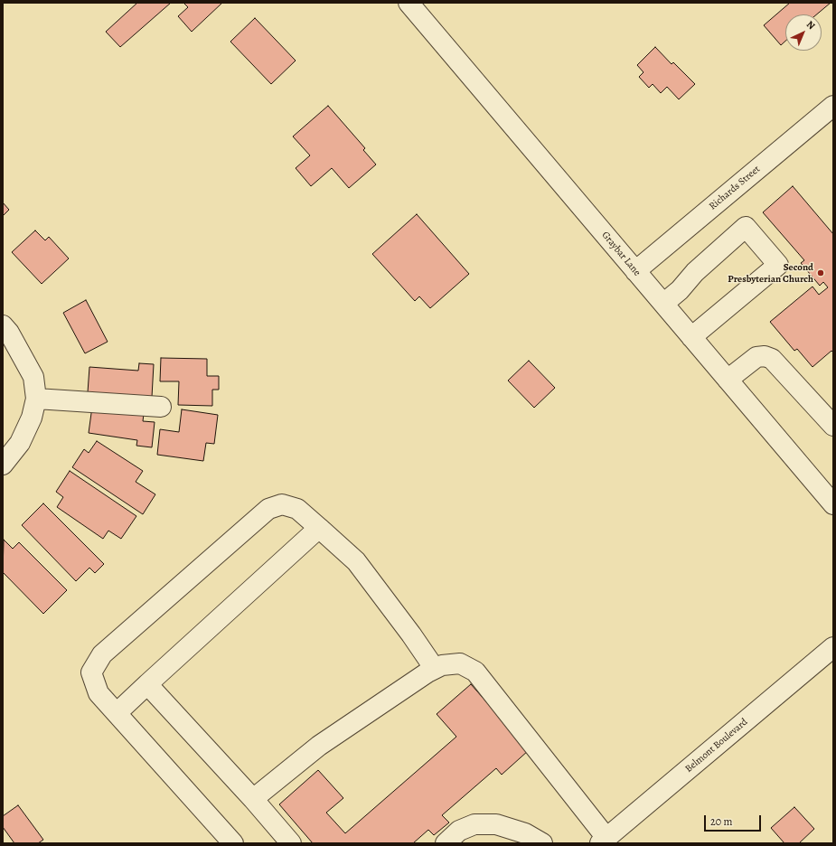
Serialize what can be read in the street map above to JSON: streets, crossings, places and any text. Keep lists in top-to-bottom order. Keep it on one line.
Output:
{"streets":{"street":["Richards Street","Graybar Lane","Belmont Boulevard"]},"crossings":[["Richards Street","Graybar Lane"]],"places":["Second Presbyterian Church"],"scale_bar":"20 m","north":"top right"}
